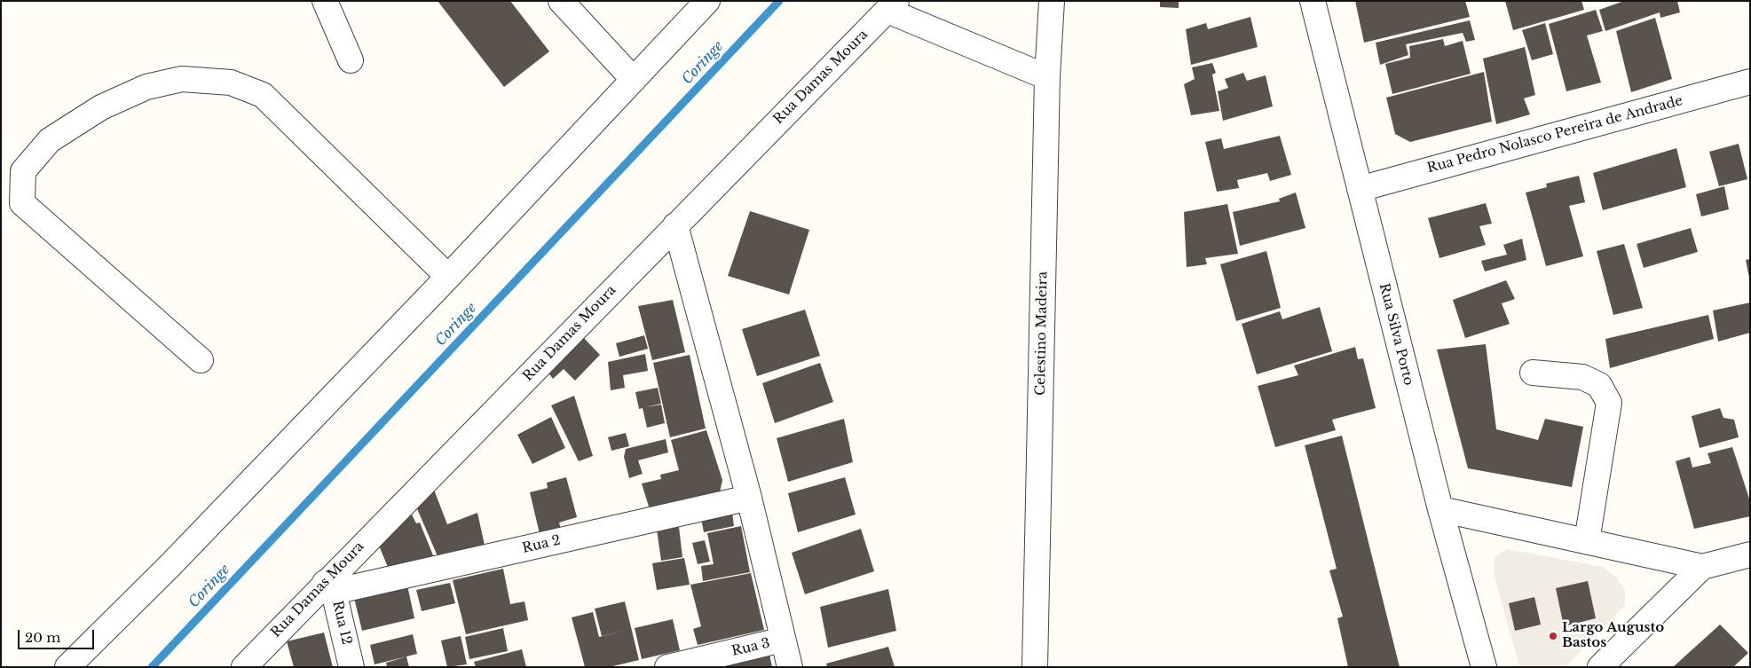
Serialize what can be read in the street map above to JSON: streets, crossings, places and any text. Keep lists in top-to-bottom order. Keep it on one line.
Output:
{"streets":{"street":["Rua Damas Moura","Rua Pedro Nolasco Pereira de Andrade","Celestino Madeira","Rua Silva Porto","Rua 2","Rua 12","Rua 3"]},"crossings":[["Rua Damas Moura","Rua 2"],["Rua Damas Moura","Rua 12"],["Rua Pedro Nolasco Pereira de Andrade","Rua Silva Porto"],["Rua 2","Rua 12"]],"water":["Coringe"],"places":["Largo Augusto Bastos"],"scale_bar":"20 m"}
